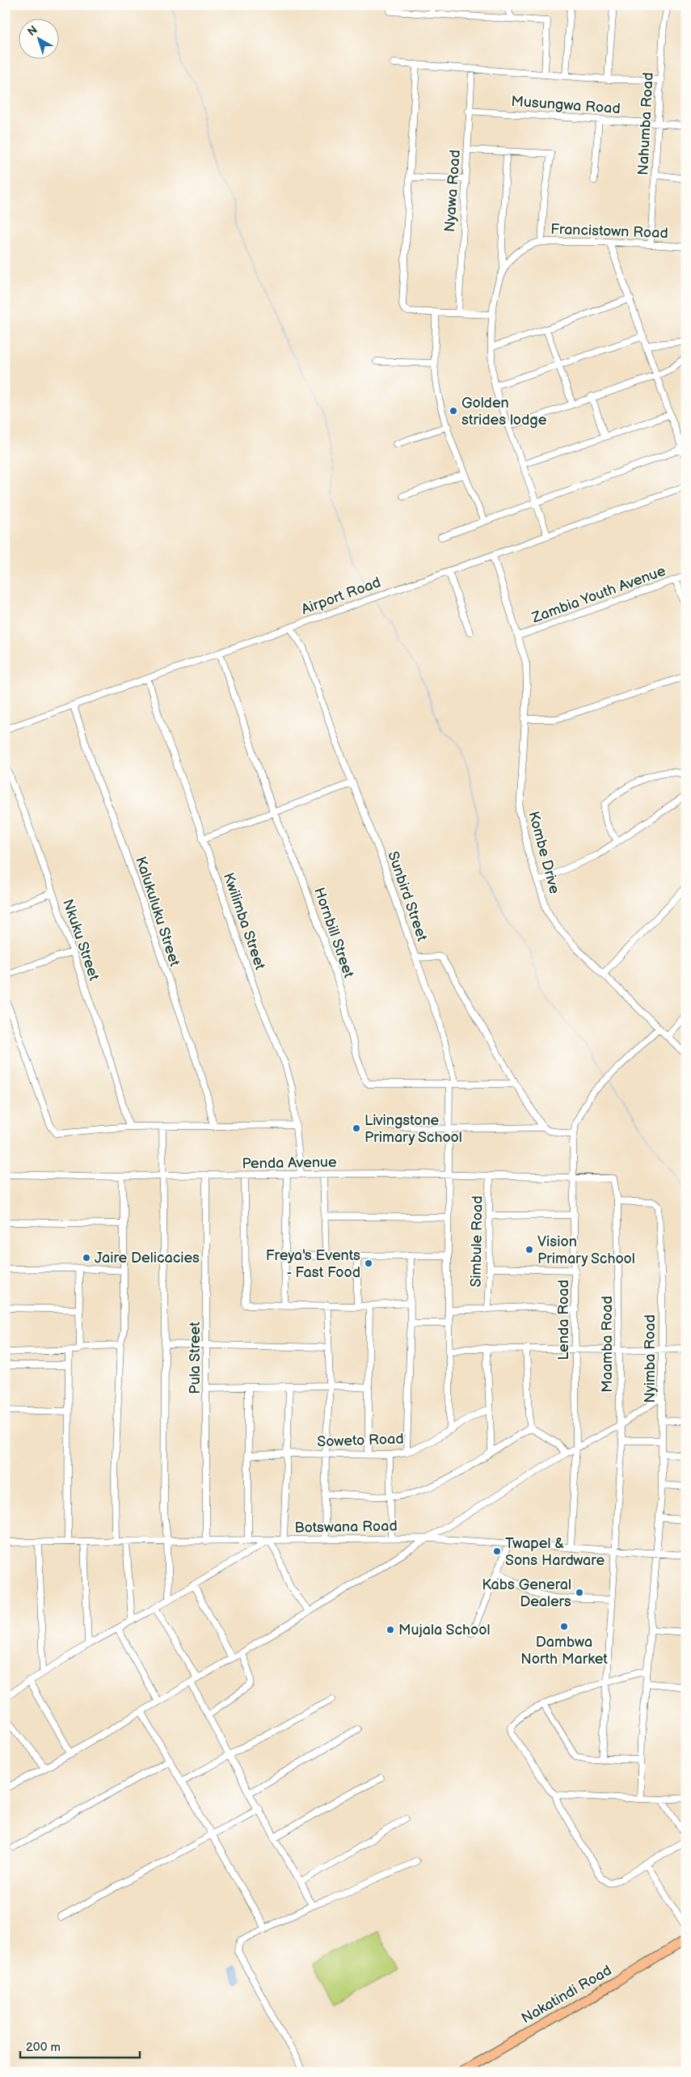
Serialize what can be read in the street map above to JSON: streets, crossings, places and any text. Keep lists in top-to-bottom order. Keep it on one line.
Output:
{"streets":{"highway":["Nakatindi Road"],"street":["Musungwa Road","Nahumba Road","Nyawa Road","Francistown Road","Zambia Youth Avenue","Airport Road","Kombe Drive","Sunbird Street","Kalukuluku Street","Kwilimba Street","Hornbill Street","Nkuku Street","Penda Avenue","Simbule Road","Lenda Road","Maamba Road","Pula Street","Nyimba Road","Soweto Road","Botswana Road"]},"crossings":[["Musungwa Road","Nahumba Road"],["Musungwa Road","Nyawa Road"],["Nahumba Road","Francistown Road"],["Francistown Road","Airport Road"],["Zambia Youth Avenue","Kombe Drive"],["Airport Road","Kombe Drive"],["Airport Road","Sunbird Street"],["Airport Road","Kalukuluku Street"],["Airport Road","Kwilimba Street"],["Airport Road","Hornbill Street"],["Kombe Drive","Lenda Road"],["Sunbird Street","Hornbill Street"],["Kwilimba Street","Penda Avenue"],["Penda Avenue","Simbule Road"],["Penda Avenue","Lenda Road"],["Penda Avenue","Maamba Road"],["Penda Avenue","Pula Street"],["Lenda Road","Maamba Road"],["Lenda Road","Botswana Road"],["Maamba Road","Nyimba Road"],["Maamba Road","Botswana Road"],["Pula Street","Botswana Road"],["Nyimba Road","Botswana Road"]],"places":["Golden strides lodge","Livingstone Primary School","Vision Primary School","Jaire Delicacies","Freya's Events - Fast Food","Twapel & Sons Hardware","Kabs General Dealers","Dambwa North Market","Mujala School"],"scale_bar":"200 m","north":"top left"}
